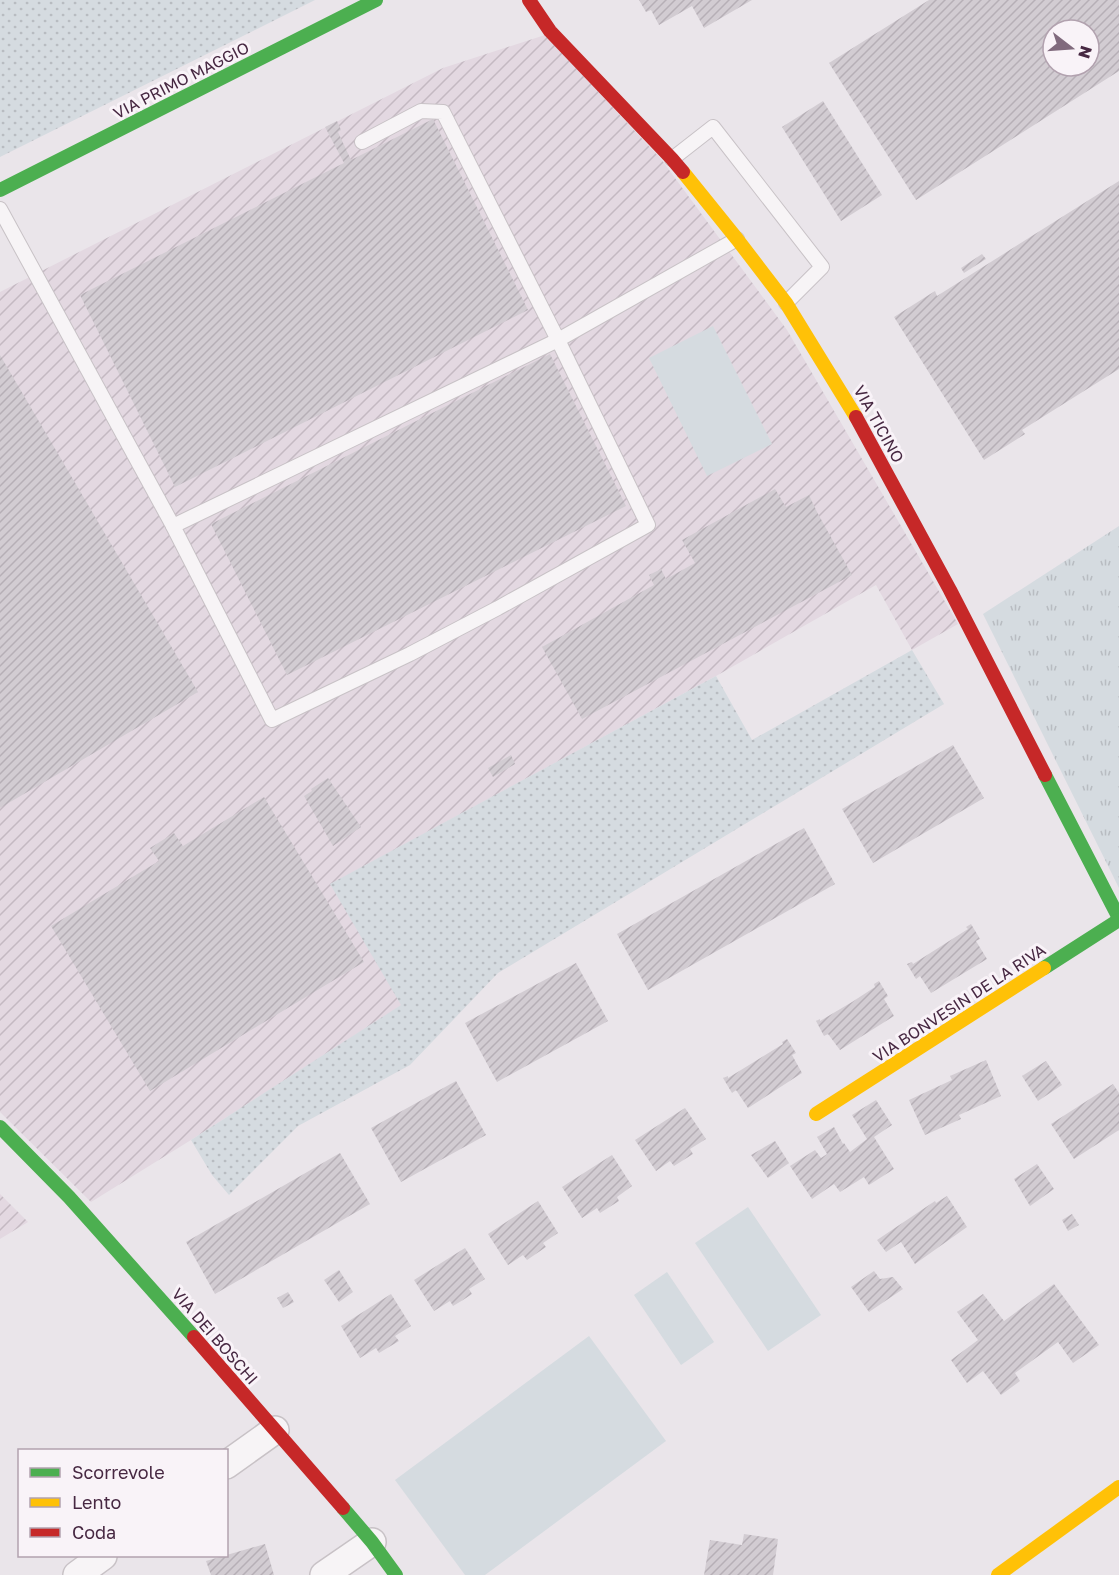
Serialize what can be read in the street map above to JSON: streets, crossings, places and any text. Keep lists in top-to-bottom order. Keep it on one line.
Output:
{"streets":{"street":["VIA PRIMO MAGGIO","VIA TICINO","VIA BONVESIN DE LA RIVA","VIA DEI BOSCHI"]},"crossings":[["VIA TICINO","VIA BONVESIN DE LA RIVA"]],"legend":["Scorrevole","Lento","Coda"],"north":"right"}
